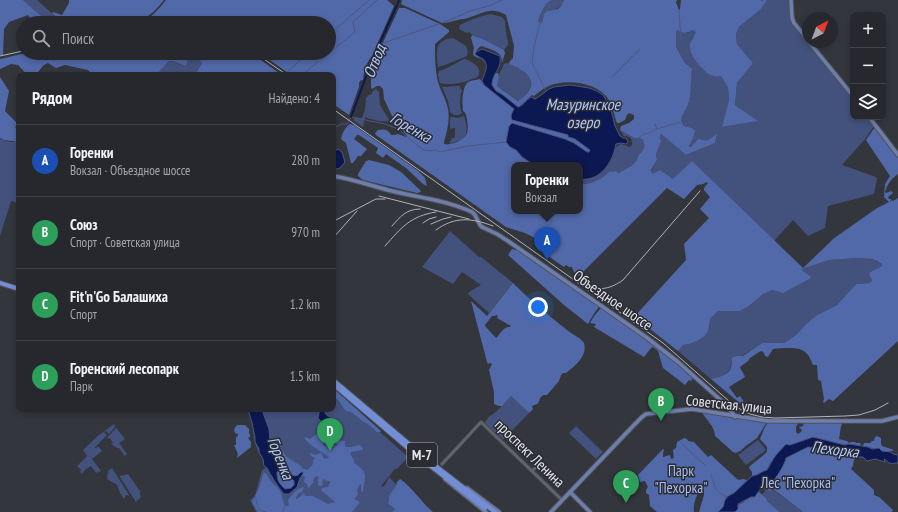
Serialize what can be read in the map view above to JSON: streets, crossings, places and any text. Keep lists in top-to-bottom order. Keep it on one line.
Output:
{"streets":{"highway":["М-7"],"main road":["Объездное шоссе","Советская улица","проспект Ленина"]},"crossings":[["Объездное шоссе","Советская улица"],["Советская улица","проспект Ленина"]],"water":["Отвод","Мазуринское озеро","Горенка","Пехорка"],"parks":["Парк \"Пехорка\"","Лес \"Пехорка\""],"north":"top right","page":{"map_buttons":["+","−"],"search":"Поиск","heading":["Рядом","Найдено: 4"],"list":[{"mark":"A","name":"Горенки","note":"Вокзал · Объездное шоссе","value":"280 m"},{"mark":"B","name":"Союз","note":"Спорт · Советская улица","value":"970 m"},{"mark":"C","name":"Fit'n'Go Балашиха","note":"Спорт","value":"1.2 km"},{"mark":"D","name":"Горенский лесопарк","note":"Парк","value":"1.5 km"}],"popup":["Горенки","Вокзал"],"pins":["A","B","D","C"]}}
